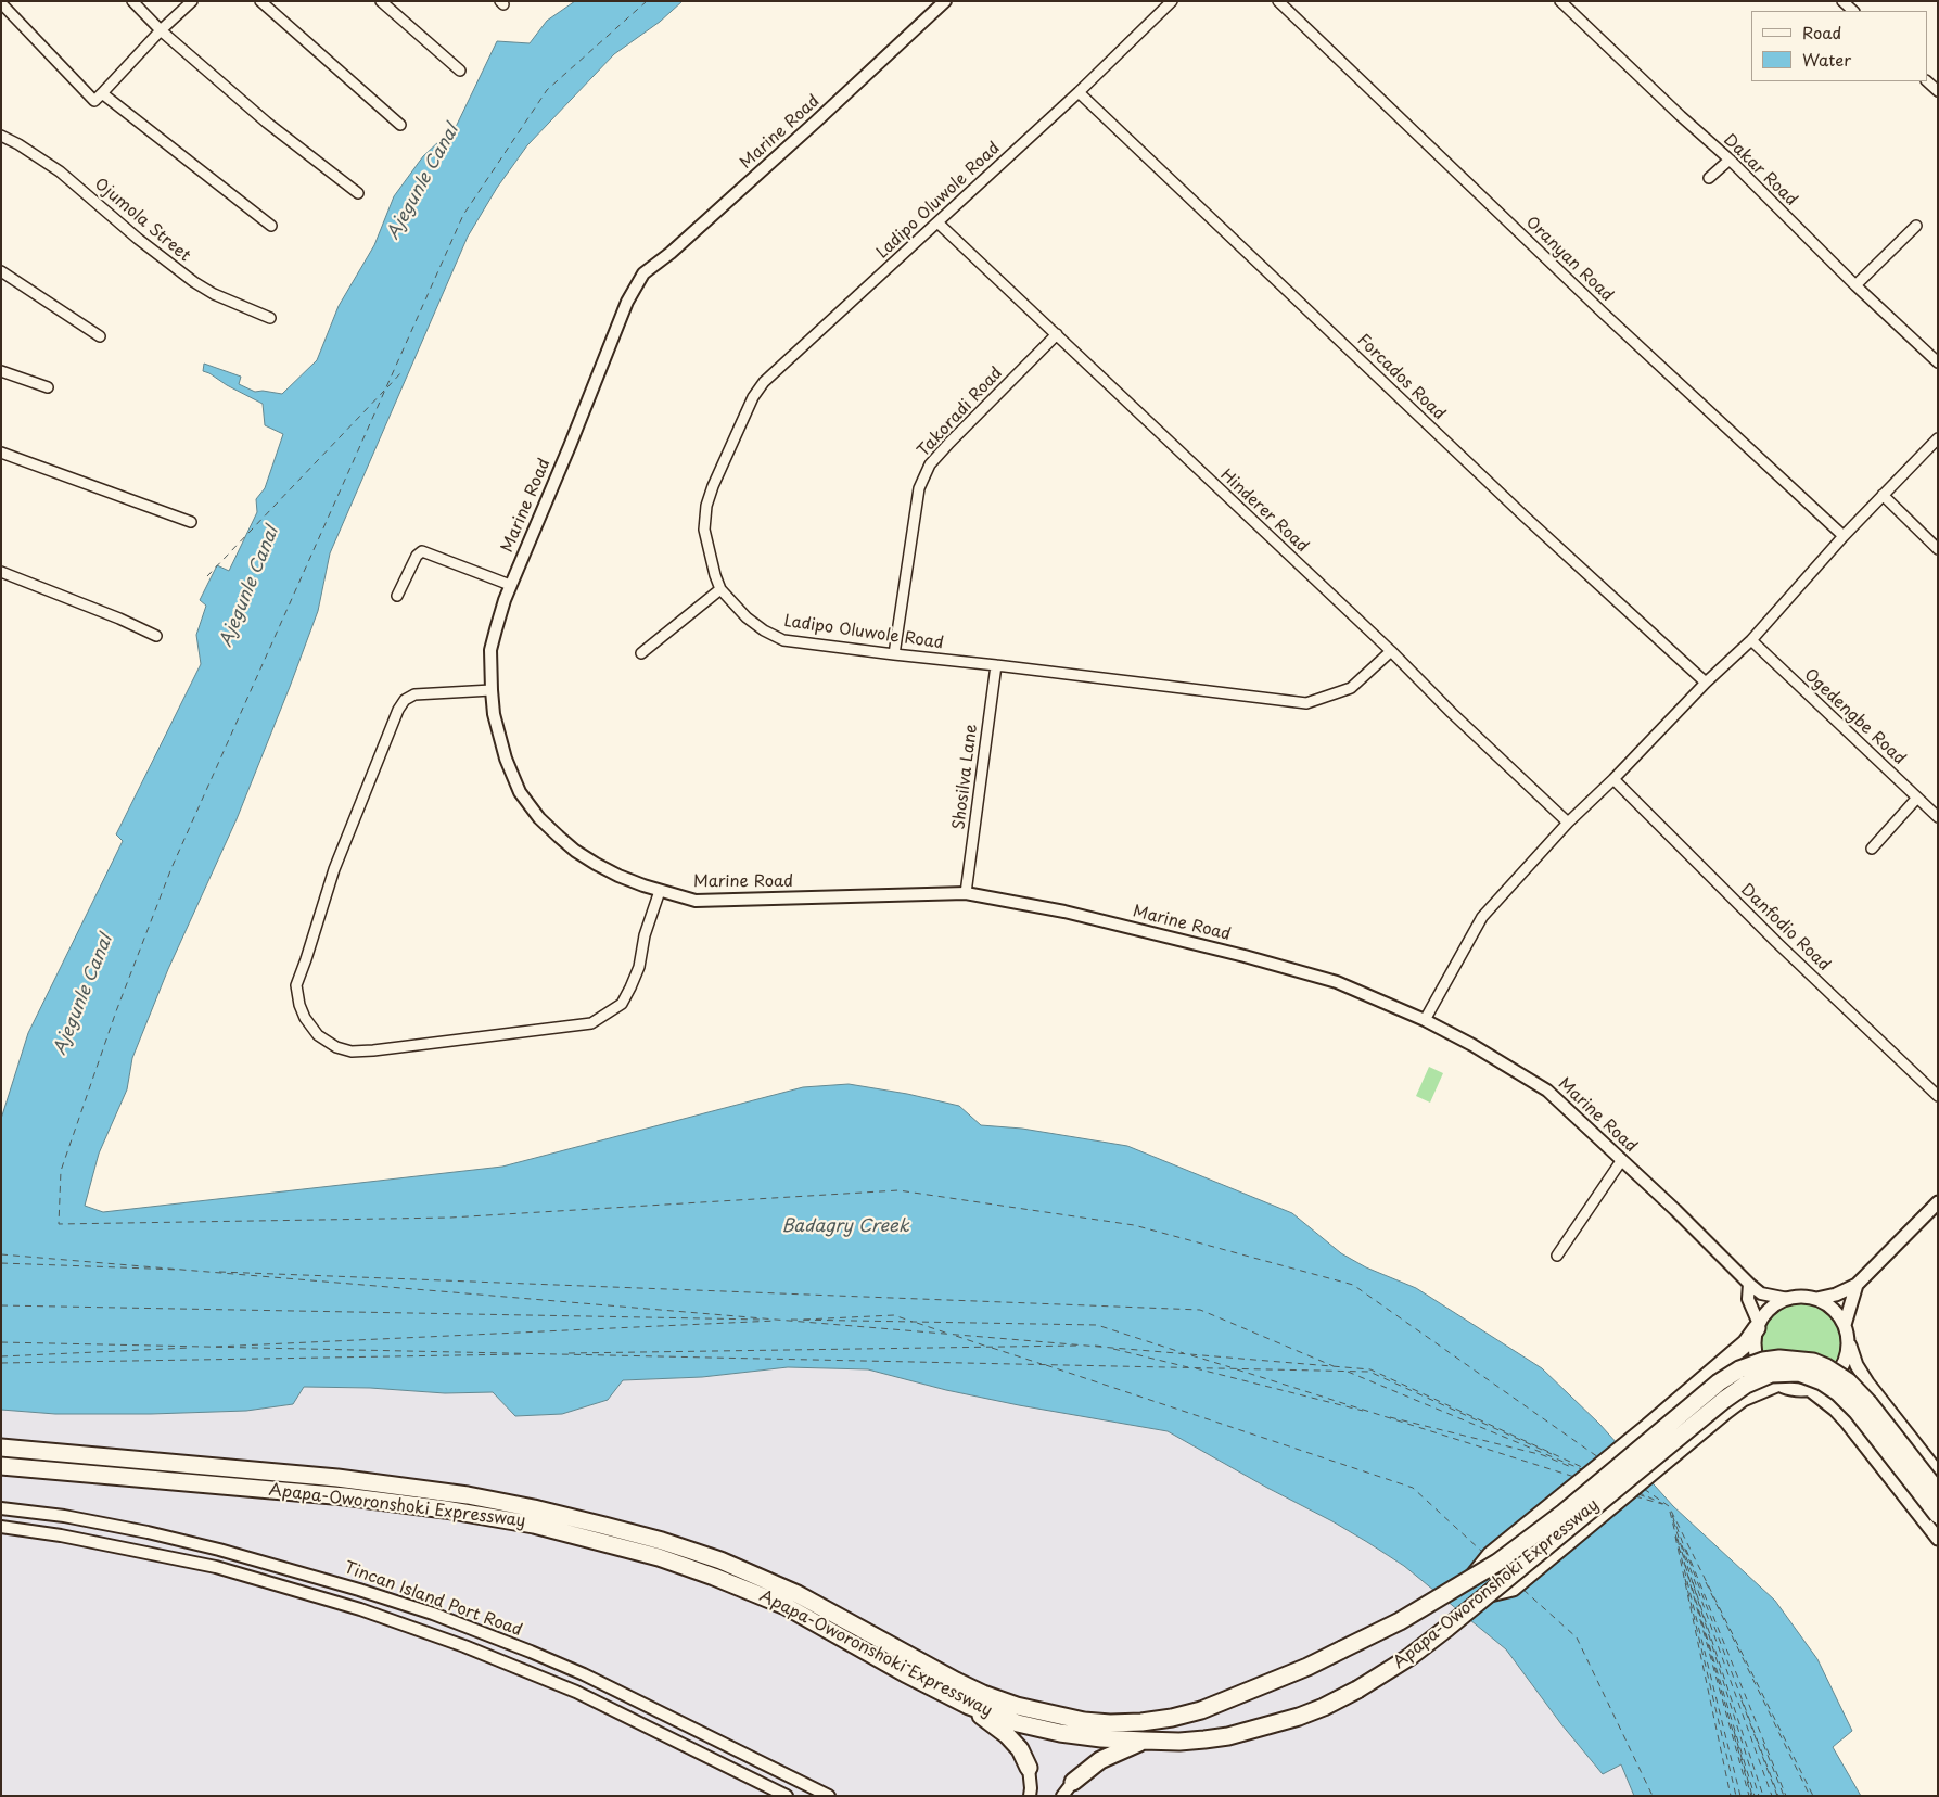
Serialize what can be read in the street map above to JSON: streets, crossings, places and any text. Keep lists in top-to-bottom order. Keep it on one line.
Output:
{"streets":{"highway":["Apapa-Oworonshoki Expressway"],"street":["Marine Road","Dakar Road","Ladipo Oluwole Road","Ojumola Street","Oranyan Road","Forcados Road","Takoradi Road","Hinderer Road","Ogedengbe Road","Shosilva Lane","Danfodio Road","Tincan Island Port Road"]},"crossings":[["Marine Road","Shosilva Lane"],["Ladipo Oluwole Road","Forcados Road"],["Ladipo Oluwole Road","Takoradi Road"],["Ladipo Oluwole Road","Hinderer Road"],["Ladipo Oluwole Road","Shosilva Lane"],["Takoradi Road","Hinderer Road"]],"water":["Ajegunle Canal","Badagry Creek"],"legend":["Road","Water"]}
